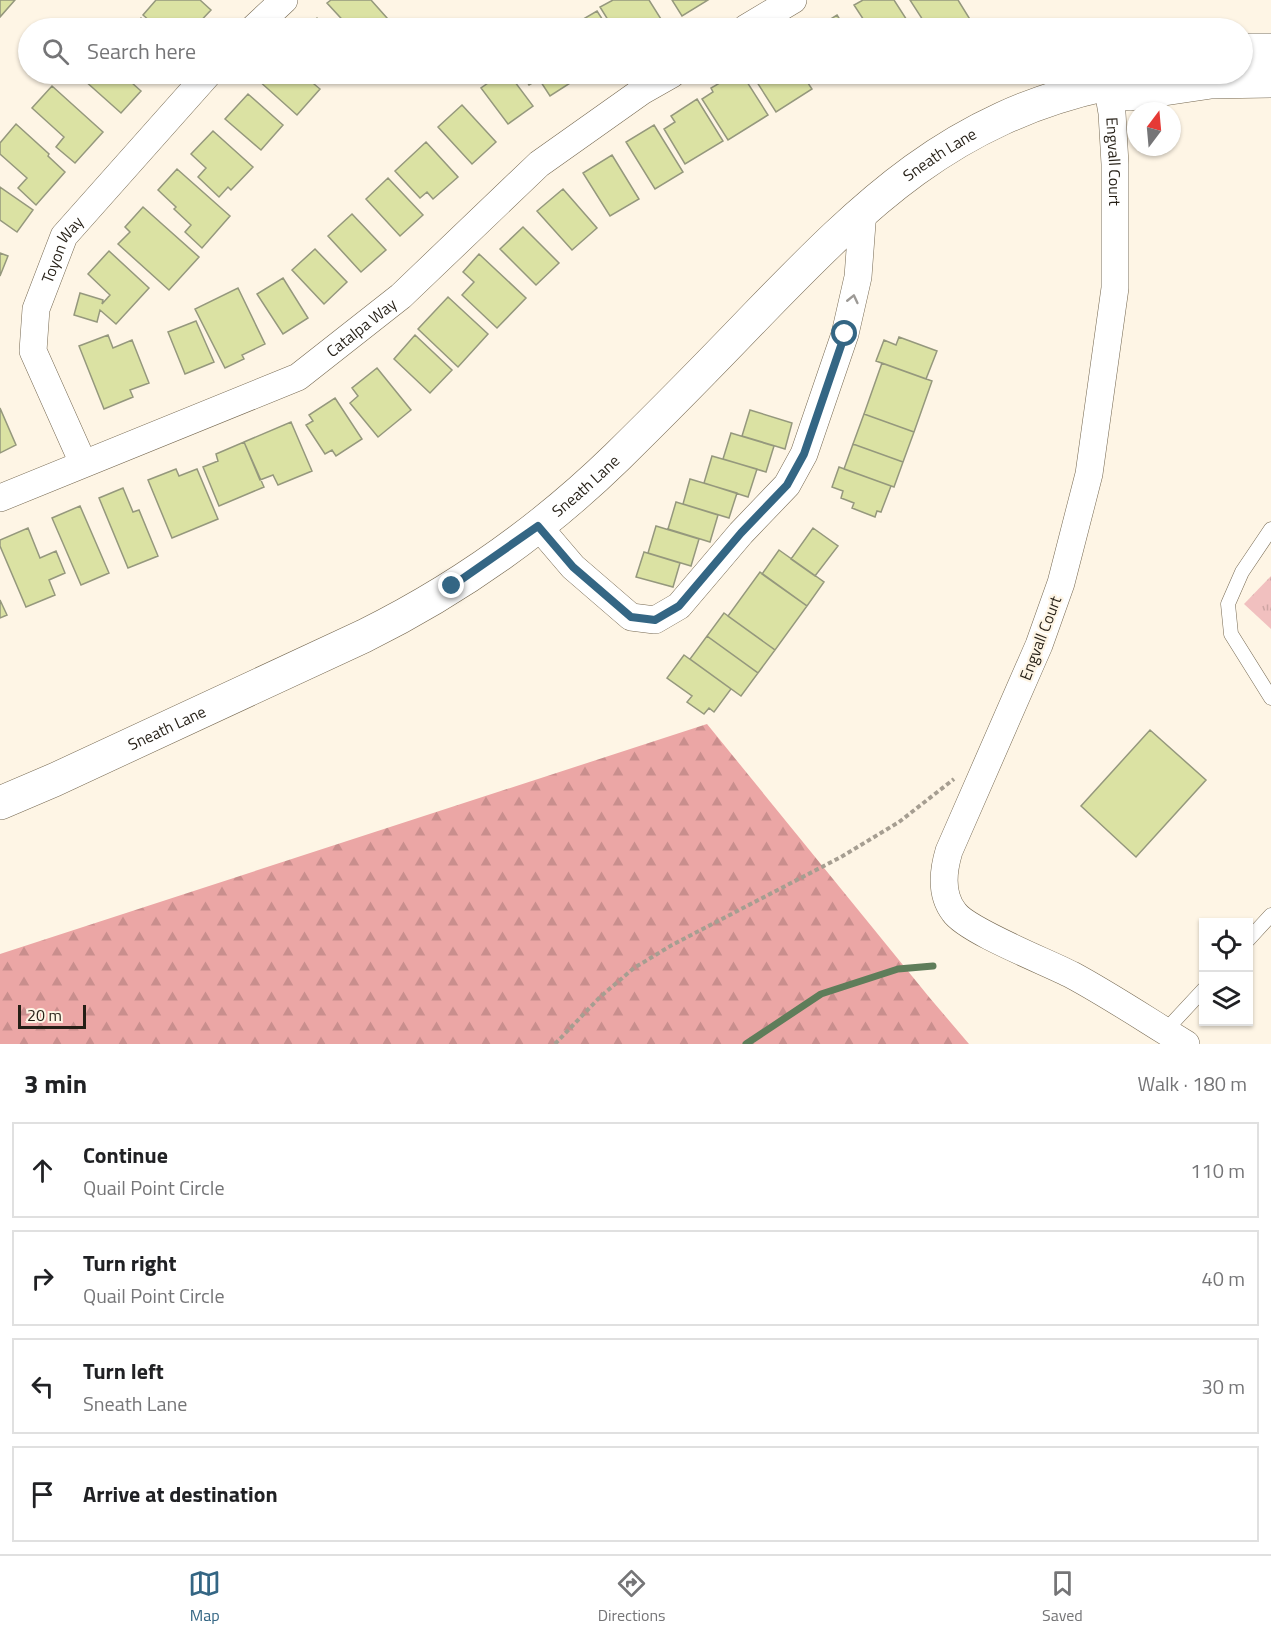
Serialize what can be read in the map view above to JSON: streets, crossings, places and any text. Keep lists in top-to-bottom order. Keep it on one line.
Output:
{"streets":{"main road":["Sneath Lane"],"street":["Engvall Court","Toyon Way","Catalpa Way"]},"crossings":[["Toyon Way","Catalpa Way"]],"scale_bar":"20 m","north":"top","page":{"search":"Search here","scale":"20 m","heading":["3 min","Walk · 180 m"],"list":[["Continue","Quail Point Circle","110 m"],["Turn right","Quail Point Circle","40 m"],["Turn left","Sneath Lane","30 m"],"Arrive at destination"],"nav":["Map","Directions","Saved"]}}
